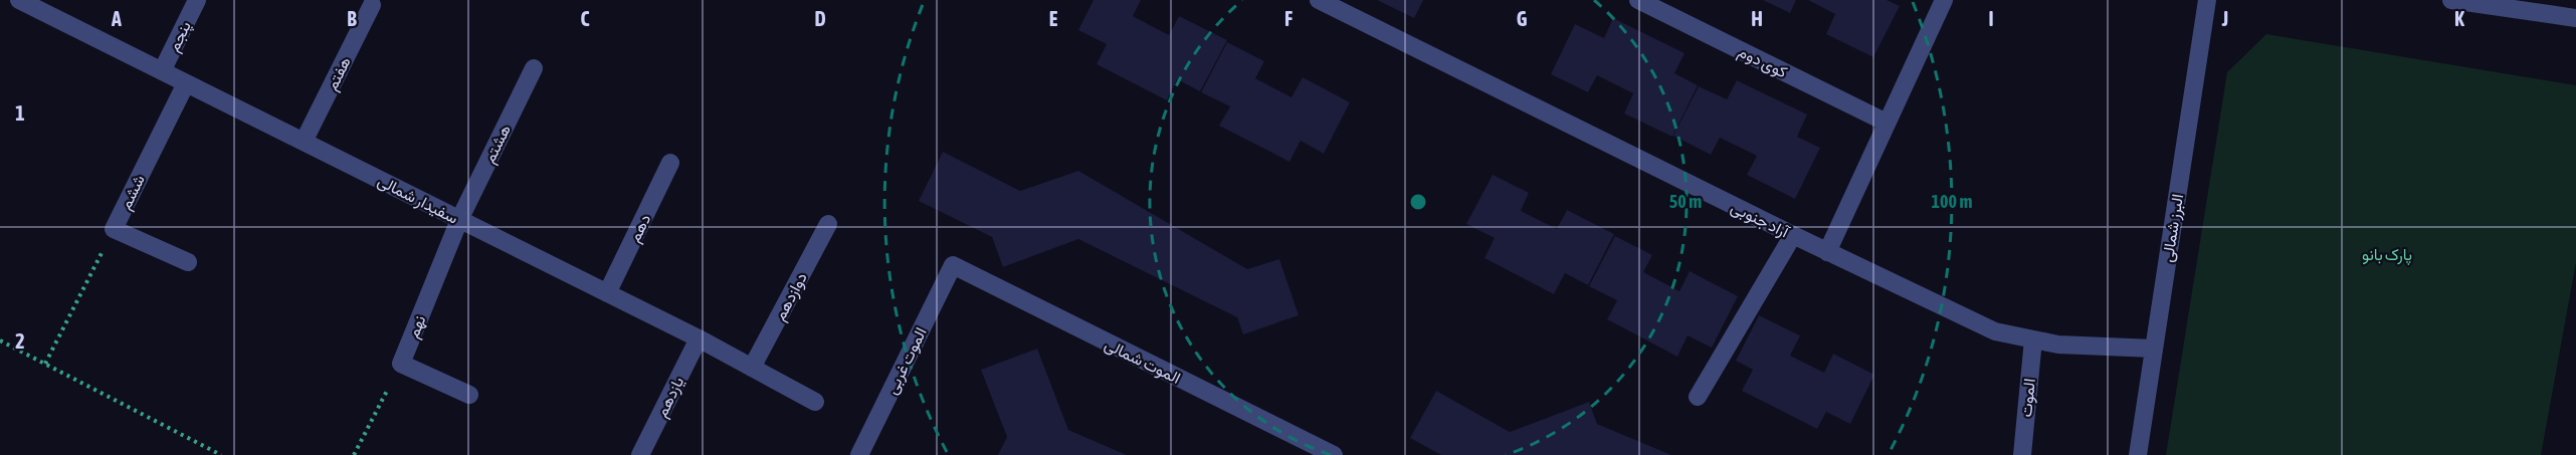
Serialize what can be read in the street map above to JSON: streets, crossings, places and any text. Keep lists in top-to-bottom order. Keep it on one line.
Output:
{"streets":{"street":["پنجم","کوی دوم","هفتم","هشتم","ششم","سفیدار شمالی","آراد جنوبی","دهم","البرز شمالی","دوازدهم","نهم","الموت غربی","الموت شمالی","یازدهم","الموت"]},"crossings":[["پنجم","سفیدار شمالی"],["هفتم","سفیدار شمالی"],["هشتم","سفیدار شمالی"],["هشتم","نهم"],["ششم","سفیدار شمالی"],["سفیدار شمالی","دهم"],["سفیدار شمالی","دوازدهم"],["سفیدار شمالی","نهم"],["سفیدار شمالی","یازدهم"],["آراد جنوبی","البرز شمالی"],["آراد جنوبی","الموت"],["الموت غربی","الموت شمالی"]],"parks":["پارک بانو"],"grid":{"columns":["A","B","C","D","E","F","G","H","I","J","K"],"rows":["1","2"]},"rings":["50 m","100 m"]}
